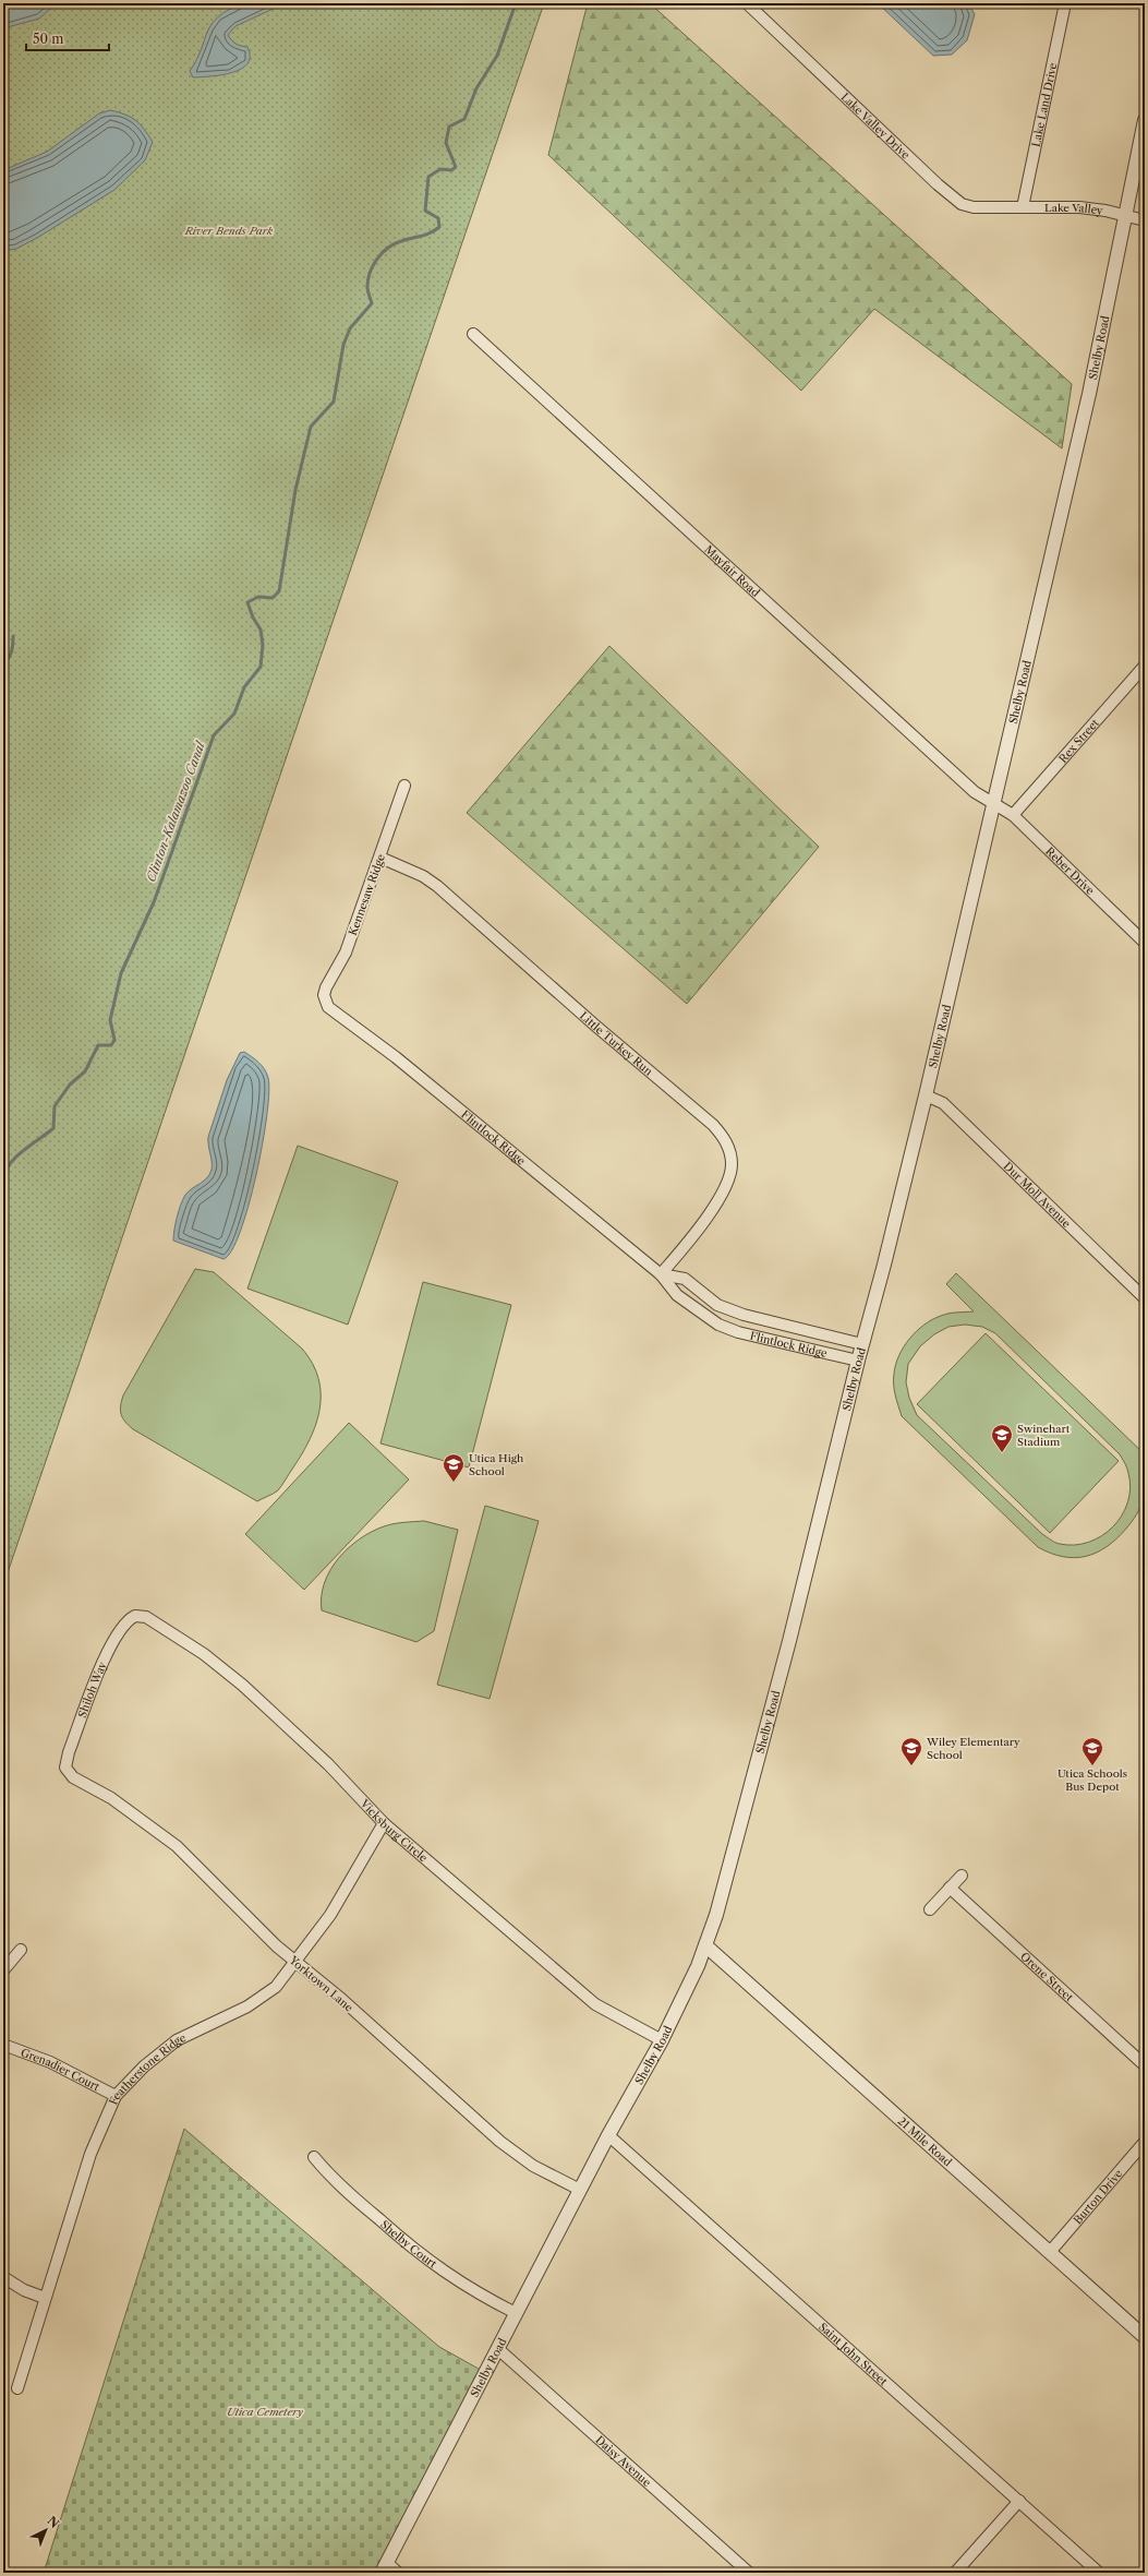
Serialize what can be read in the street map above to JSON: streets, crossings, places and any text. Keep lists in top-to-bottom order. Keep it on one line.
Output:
{"streets":{"street":["Lake Land Drive","Lake Valley Drive","Lake Valley","Shelby Road","Mayfair Road","Rex Street","Reber Drive","Kennesaw Ridge","Little Turkey Run","Flintlock Ridge","Dur Moll Avenue","Shiloh Way","Vicksburg Circle","Orene Street","Yorktown Lane","Grenadier Court","Featherstone Ridge","21 Mile Road","Burton Drive","Shelby Court","Saint John Street","Daisy Avenue"]},"crossings":[["Lake Land Drive","Lake Valley Drive"],["Lake Land Drive","Lake Valley"],["Lake Valley Drive","Lake Valley"],["Lake Valley","Shelby Road"],["Shelby Road","Mayfair Road"],["Shelby Road","Reber Drive"],["Shelby Road","Flintlock Ridge"],["Shelby Road","Dur Moll Avenue"],["Shelby Road","Vicksburg Circle"],["Shelby Road","Yorktown Lane"],["Shelby Road","21 Mile Road"],["Shelby Road","Shelby Court"],["Shelby Road","Saint John Street"],["Shelby Road","Daisy Avenue"],["Mayfair Road","Reber Drive"],["Rex Street","Reber Drive"],["Kennesaw Ridge","Little Turkey Run"],["Kennesaw Ridge","Flintlock Ridge"],["Little Turkey Run","Flintlock Ridge"],["Shiloh Way","Vicksburg Circle"],["Shiloh Way","Yorktown Lane"],["Vicksburg Circle","Featherstone Ridge"],["Yorktown Lane","Featherstone Ridge"],["Grenadier Court","Featherstone Ridge"],["21 Mile Road","Burton Drive"]],"water":["Clinton-Kalamazoo Canal"],"parks":["River Bends Park","Utica Cemetery"],"places":{"school or university":["Swinehart Stadium","Utica High School","Wiley Elementary School","Utica Schools Bus Depot"]},"scale_bar":"50 m","north":"top right"}
